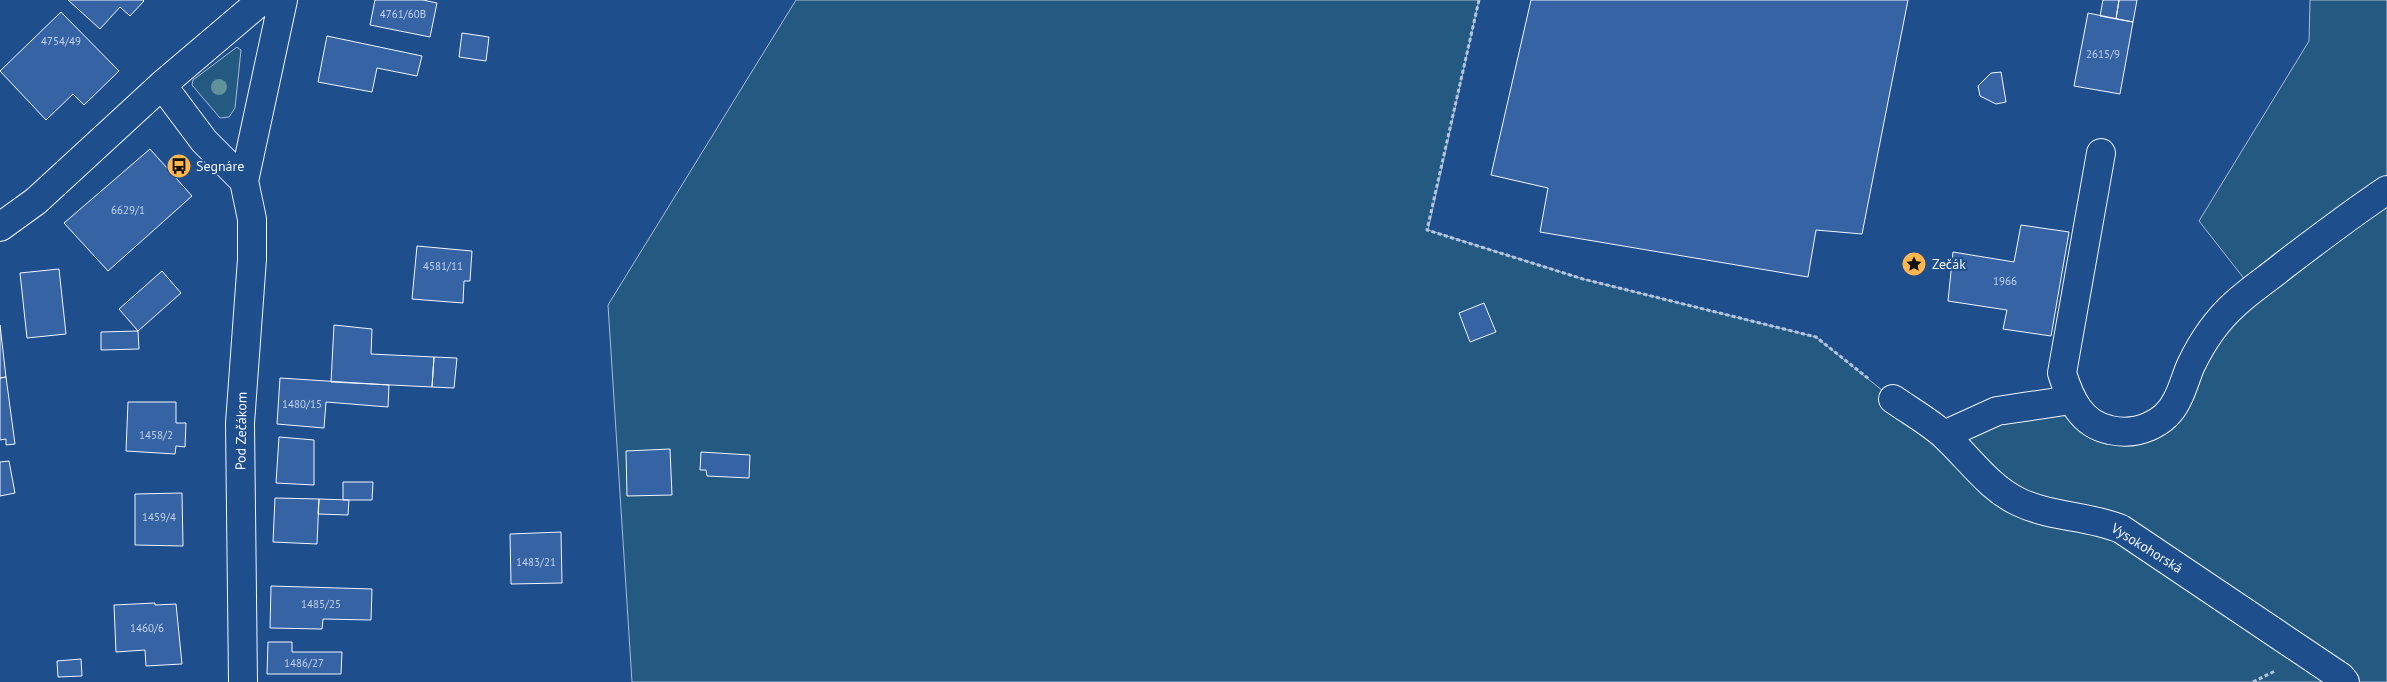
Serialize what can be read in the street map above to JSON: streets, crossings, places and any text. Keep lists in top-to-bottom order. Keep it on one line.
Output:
{"streets":{"street":["Pod Zečákom","Vysokohorská"]},"places":{"bus stop":["Segnáre"],"place":["Zečák"]},"house_numbers":["4761/60B","4754/49","2615/9","6629/1","4581/11","1966","1480/15","1458/2","1459/4","1483/21","1485/25","1460/6","1486/27"]}
